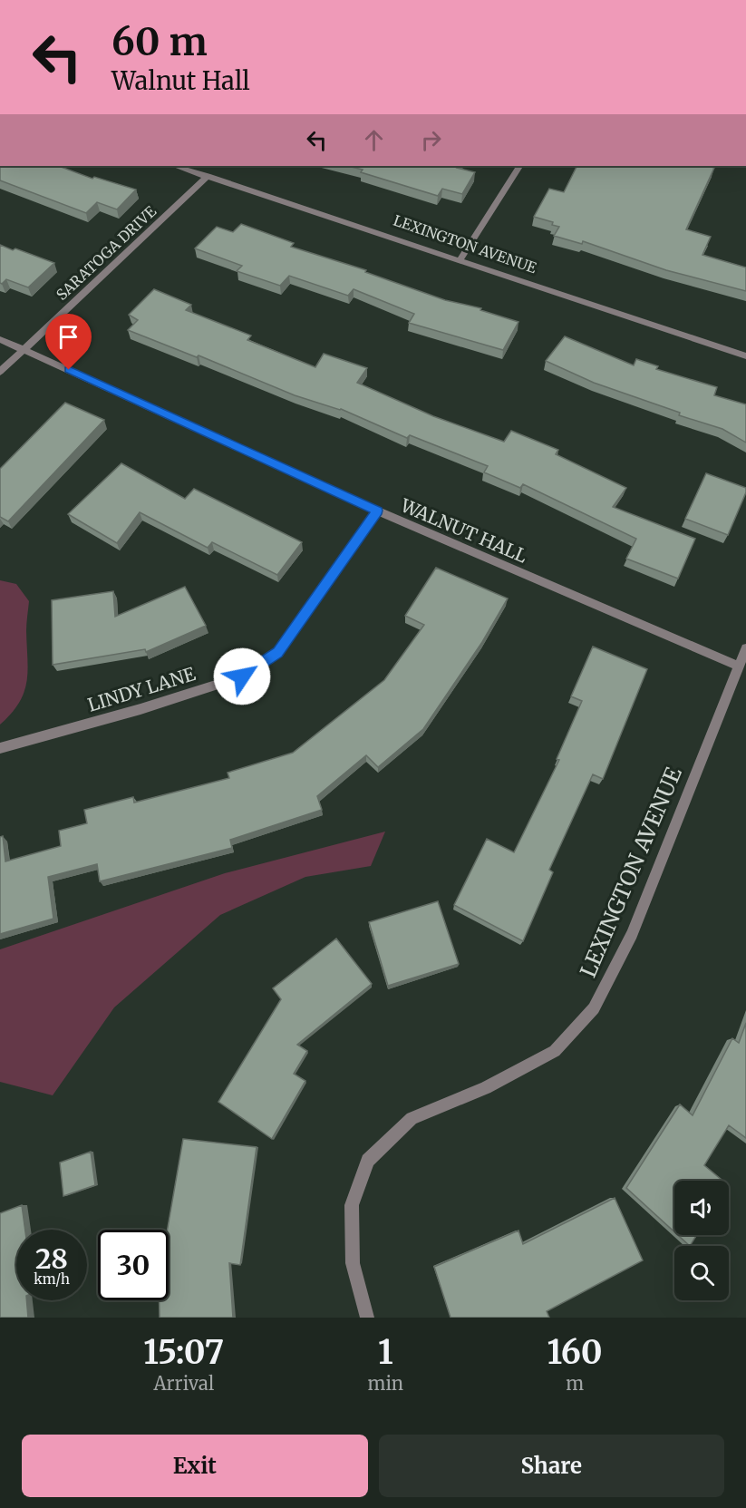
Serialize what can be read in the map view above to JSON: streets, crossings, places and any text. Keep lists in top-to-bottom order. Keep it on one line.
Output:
{"streets":{"street":["LEXINGTON AVENUE","SARATOGA DRIVE","WALNUT HALL","LINDY LANE"]},"crossings":[["LEXINGTON AVENUE","SARATOGA DRIVE"],["LEXINGTON AVENUE","WALNUT HALL"],["SARATOGA DRIVE","WALNUT HALL"],["WALNUT HALL","LINDY LANE"]],"page":{"turn":["60 m","Walnut Hall"],"speed":"28 km/h","limit":"30","eta":["15:07","Arrival","1","min","160","m"],"buttons":["Exit","Share"]}}
